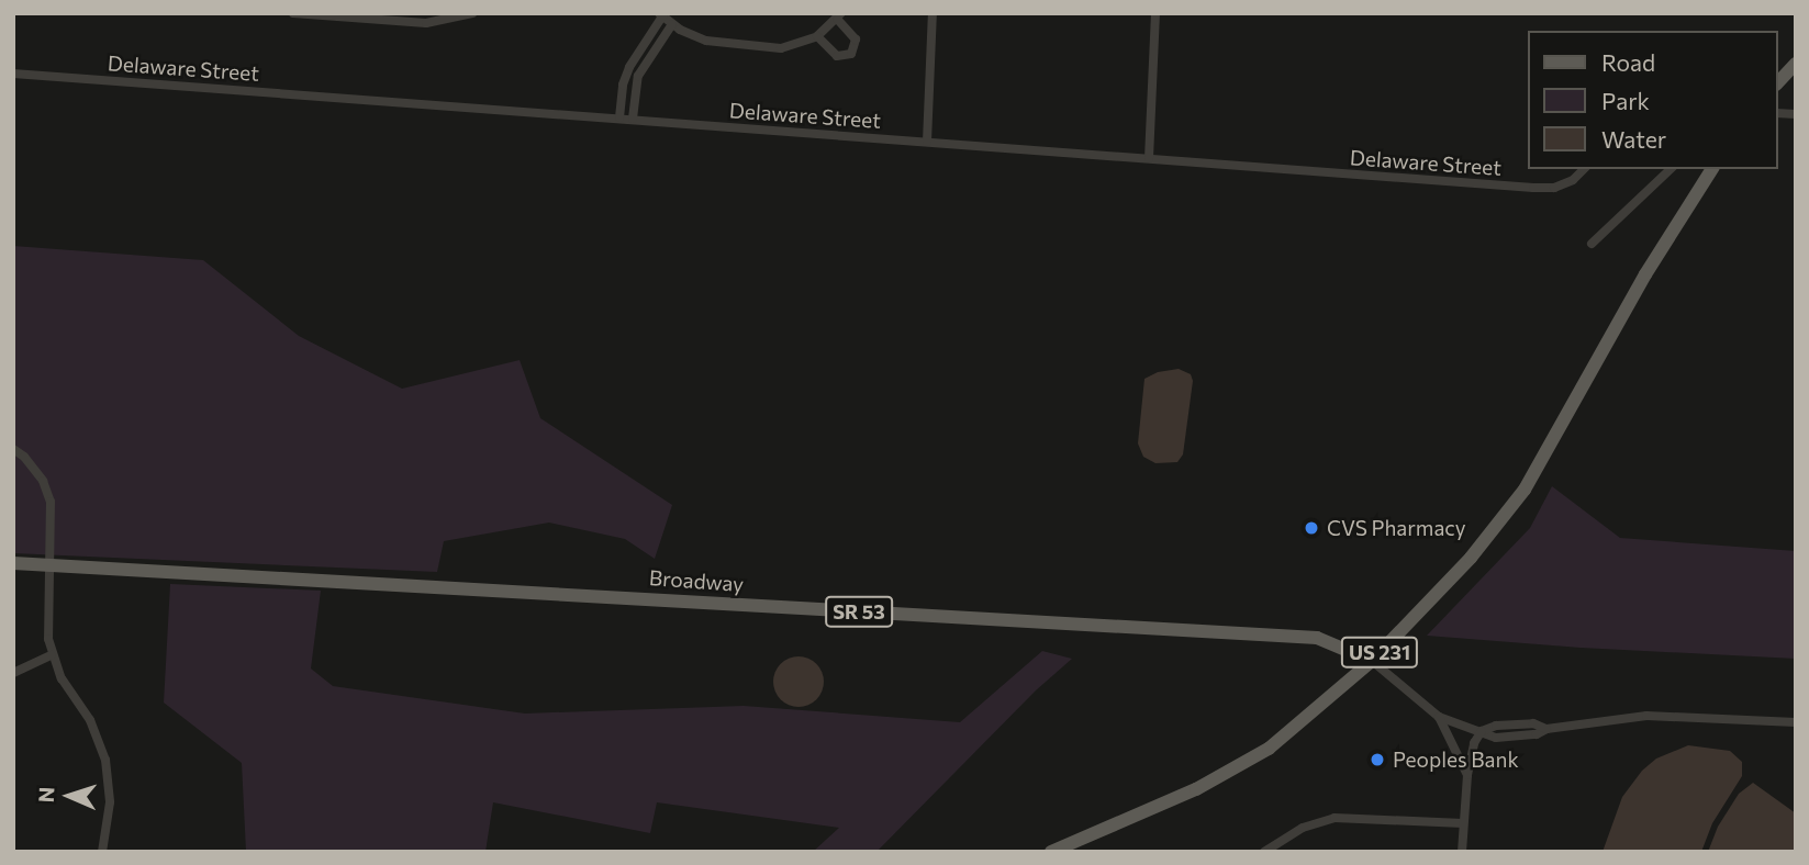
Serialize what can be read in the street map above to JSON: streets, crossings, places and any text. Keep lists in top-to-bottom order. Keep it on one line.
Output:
{"streets":{"main road":["Broadway","SR 53","US 231"],"street":["Delaware Street"]},"crossings":[["Broadway","US 231"]],"places":["CVS Pharmacy","Peoples Bank"],"legend":["Road","Park","Water"],"north":"left"}
